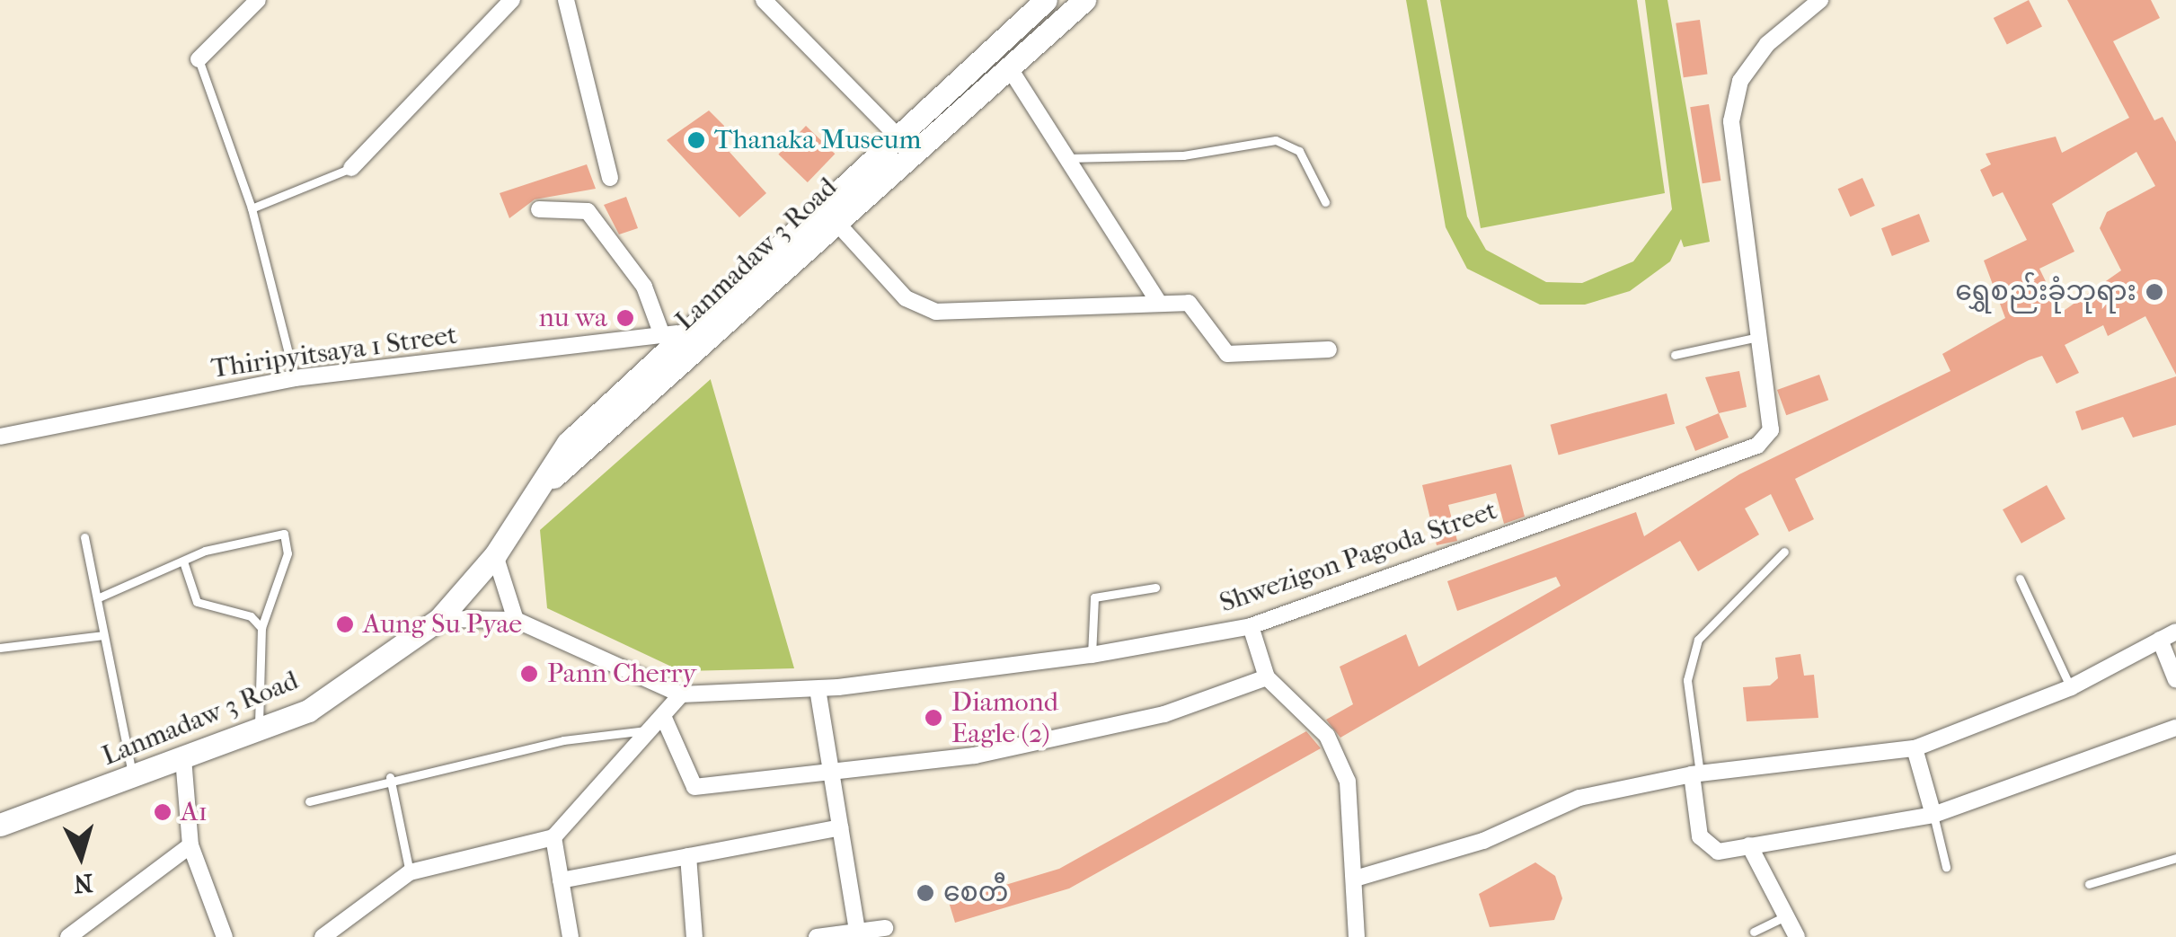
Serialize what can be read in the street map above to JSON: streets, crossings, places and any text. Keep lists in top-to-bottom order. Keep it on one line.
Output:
{"streets":{"main road":["Lanmadaw 3 Road"],"street":["Thiripyitsaya 1 Street","Shwezigon Pagoda Street"]},"crossings":[["Lanmadaw 3 Road","Thiripyitsaya 1 Street"],["Lanmadaw 3 Road","Shwezigon Pagoda Street"]],"places":["Thanaka Museum","ရွှေစည်းခုံဘုရား","nu wa","Aung Su Pyae","Pann Cherry","Diamond Eagle (2)","A1","စေတီ"],"north":"bottom"}
